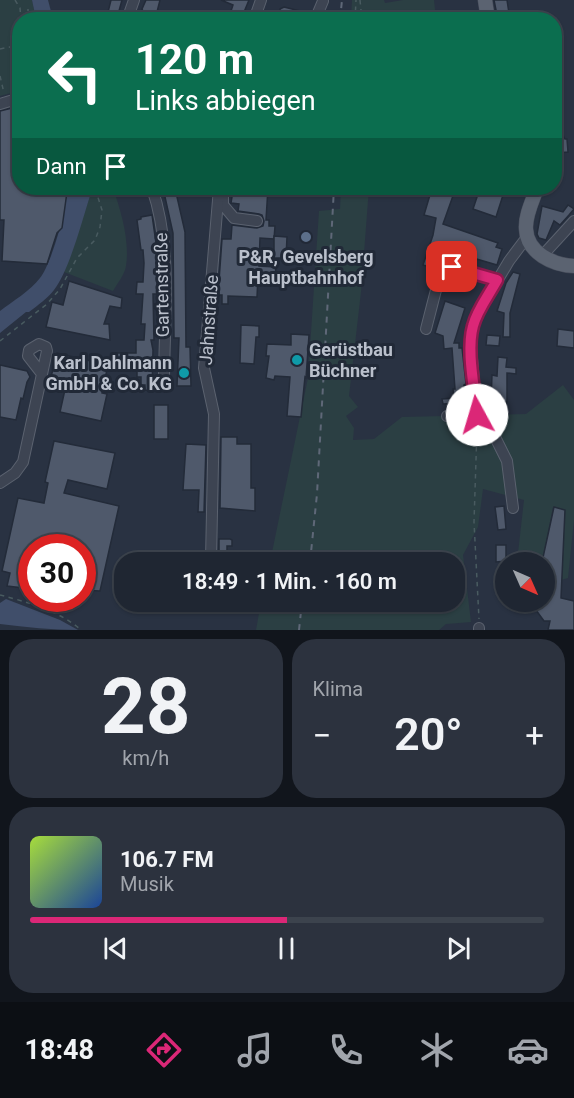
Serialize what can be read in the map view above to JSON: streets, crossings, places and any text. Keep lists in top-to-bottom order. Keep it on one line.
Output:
{"streets":{"street":["Gartenstraße","Jahnstraße"]},"places":["P&R, Gevelsberg Hauptbahnhof","Gerüstbau Büchner","Karl Dahlmann GmbH & Co. KG"],"north":"bottom right","page":{"turn":["120 m","Links abbiegen"],"then":"Dann","limit":"30","trip":"18:49 · 1 Min. · 160 m","tile":[["28","km/h"],"Klima"],"heat":["−","20°","+"],"song":["106.7 FM","Musik"],"tabs":"18:48"}}
